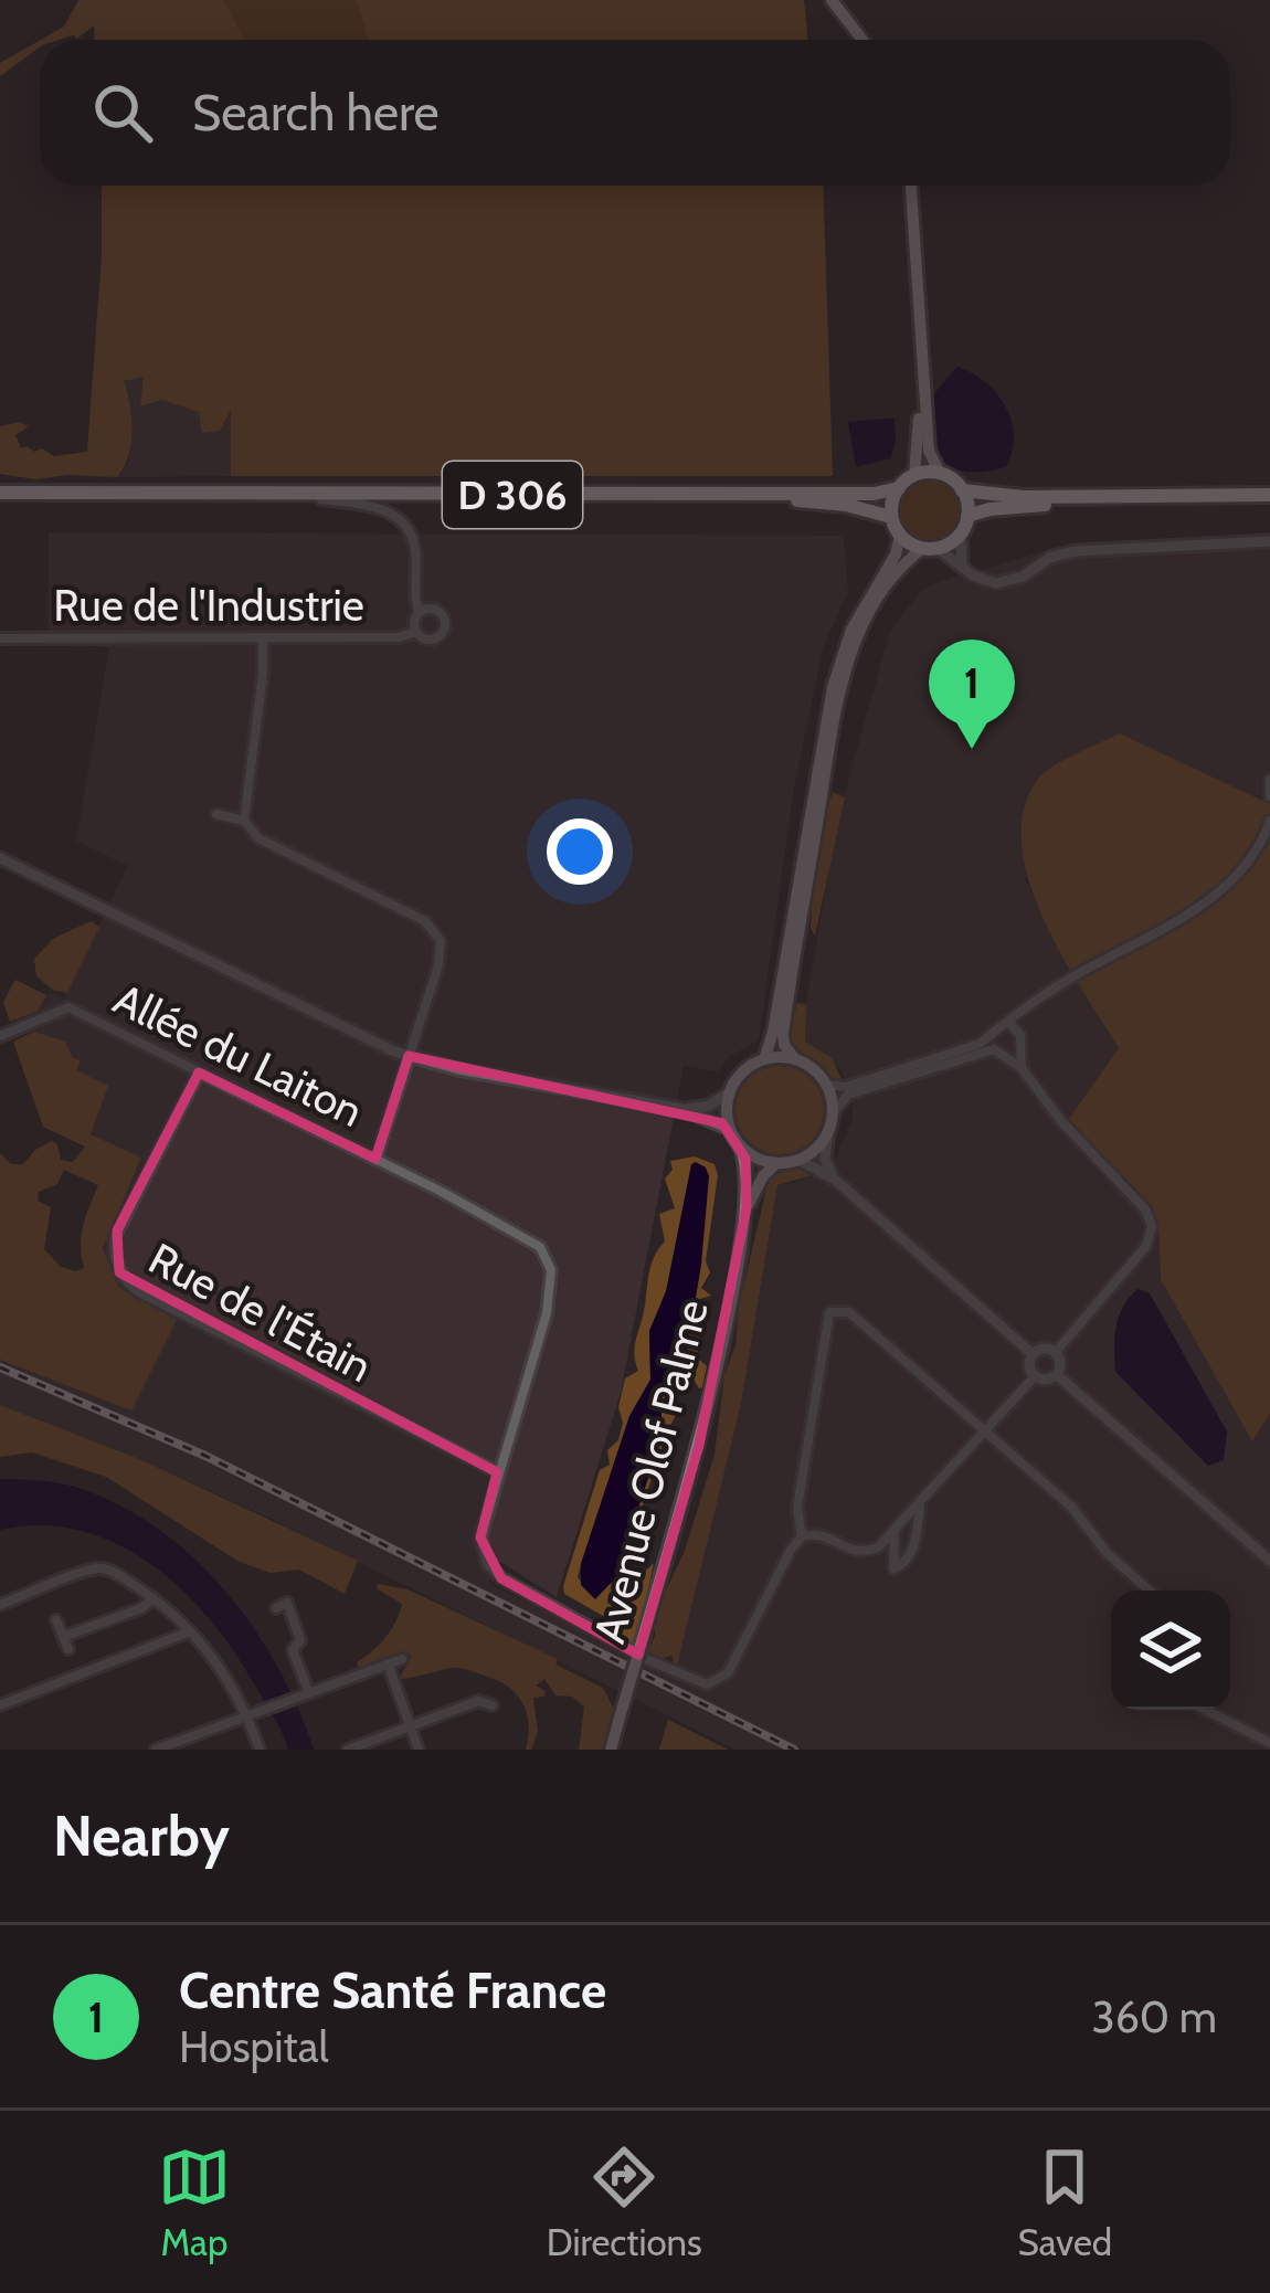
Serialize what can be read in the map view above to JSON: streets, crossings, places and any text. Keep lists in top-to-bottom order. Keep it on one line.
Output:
{"streets":{"main road":["D 306","Avenue Olof Palme"],"street":["Rue de l'Industrie","Allée du Laiton","Rue de l'Étain"]},"crossings":[["Allée du Laiton","Rue de l'Étain"]],"page":{"search":"Search here","pins":"1","heading":"Nearby","list":[{"mark":"1","name":"Centre Santé France","note":"Hospital","value":"360 m"}],"nav":["Map","Directions","Saved"]}}
